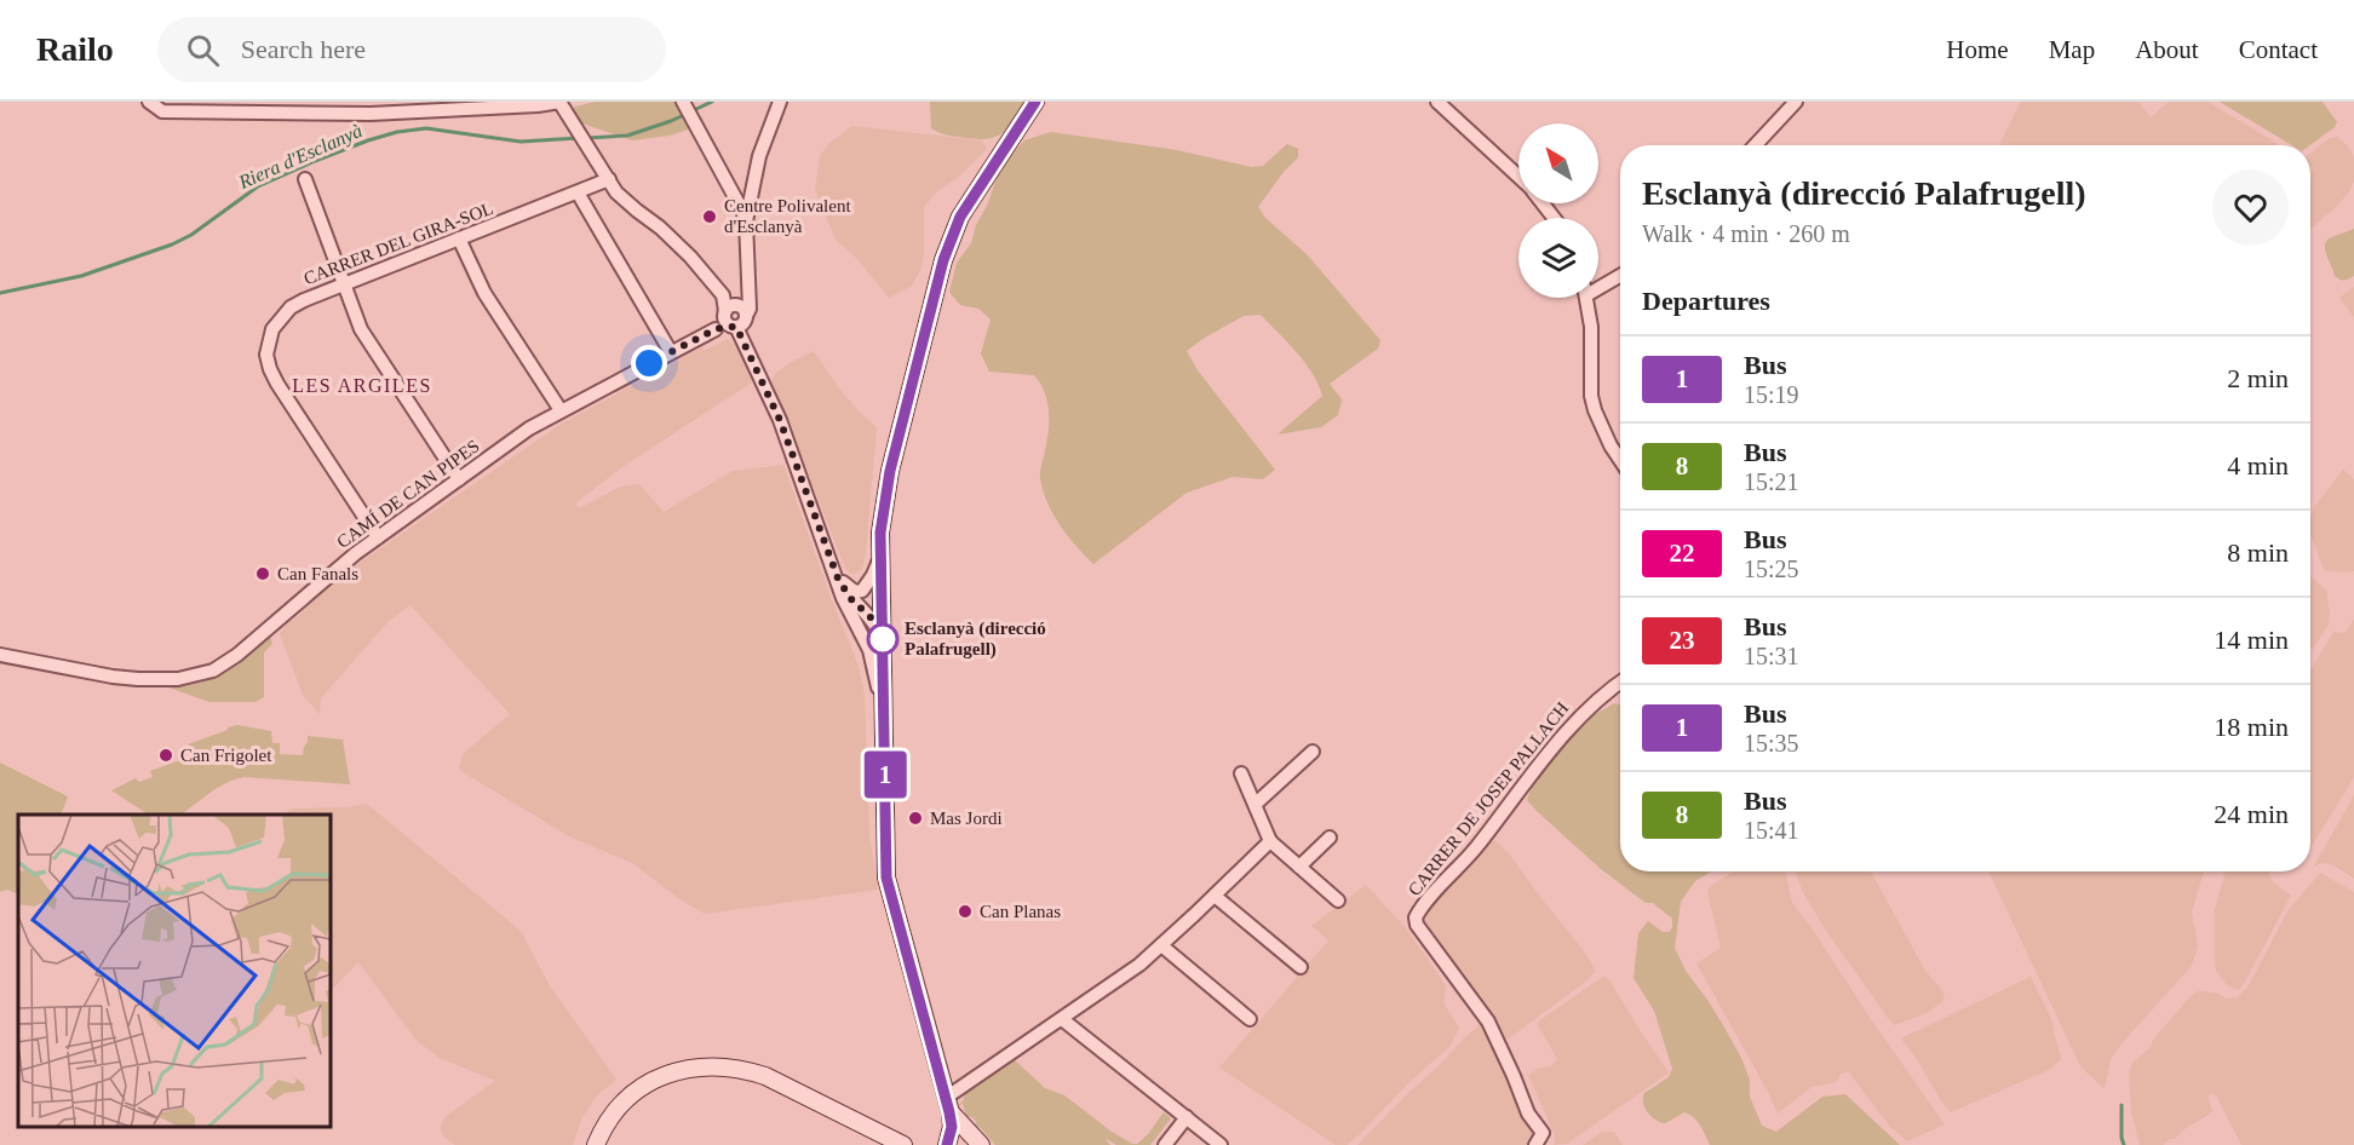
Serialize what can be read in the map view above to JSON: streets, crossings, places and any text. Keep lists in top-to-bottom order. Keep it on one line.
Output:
{"streets":{"street":["CARRER DEL GIRA-SOL","CAMÍ DE CAN PIPES","CARRER DE JOSEP PALLACH"]},"crossings":[["CARRER DEL GIRA-SOL","CAMÍ DE CAN PIPES"]],"districts":["LES ARGILES"],"water":["Riera d'Esclanyà"],"places":["Centre Polivalent d'Esclanyà","Can Fanals","Esclanyà (direcció Palafrugell)","Can Frigolet","Mas Jordi","Can Planas"],"lines":["bus line 1"],"north":"top left","page":{"header":"Railo","search":"Search here","nav":["Home","Map","About","Contact"],"on_map":"1","heading":[["Esclanyà (direcció Palafrugell)","Walk · 4 min · 260 m"],"Departures"],"list":[{"mark":"1","name":"Bus","note":"15:19","value":"2 min"},{"mark":"8","name":"Bus","note":"15:21","value":"4 min"},{"mark":"22","name":"Bus","note":"15:25","value":"8 min"},{"mark":"23","name":"Bus","note":"15:31","value":"14 min"},{"mark":"1","name":"Bus","note":"15:35","value":"18 min"},{"mark":"8","name":"Bus","note":"15:41","value":"24 min"}]}}
